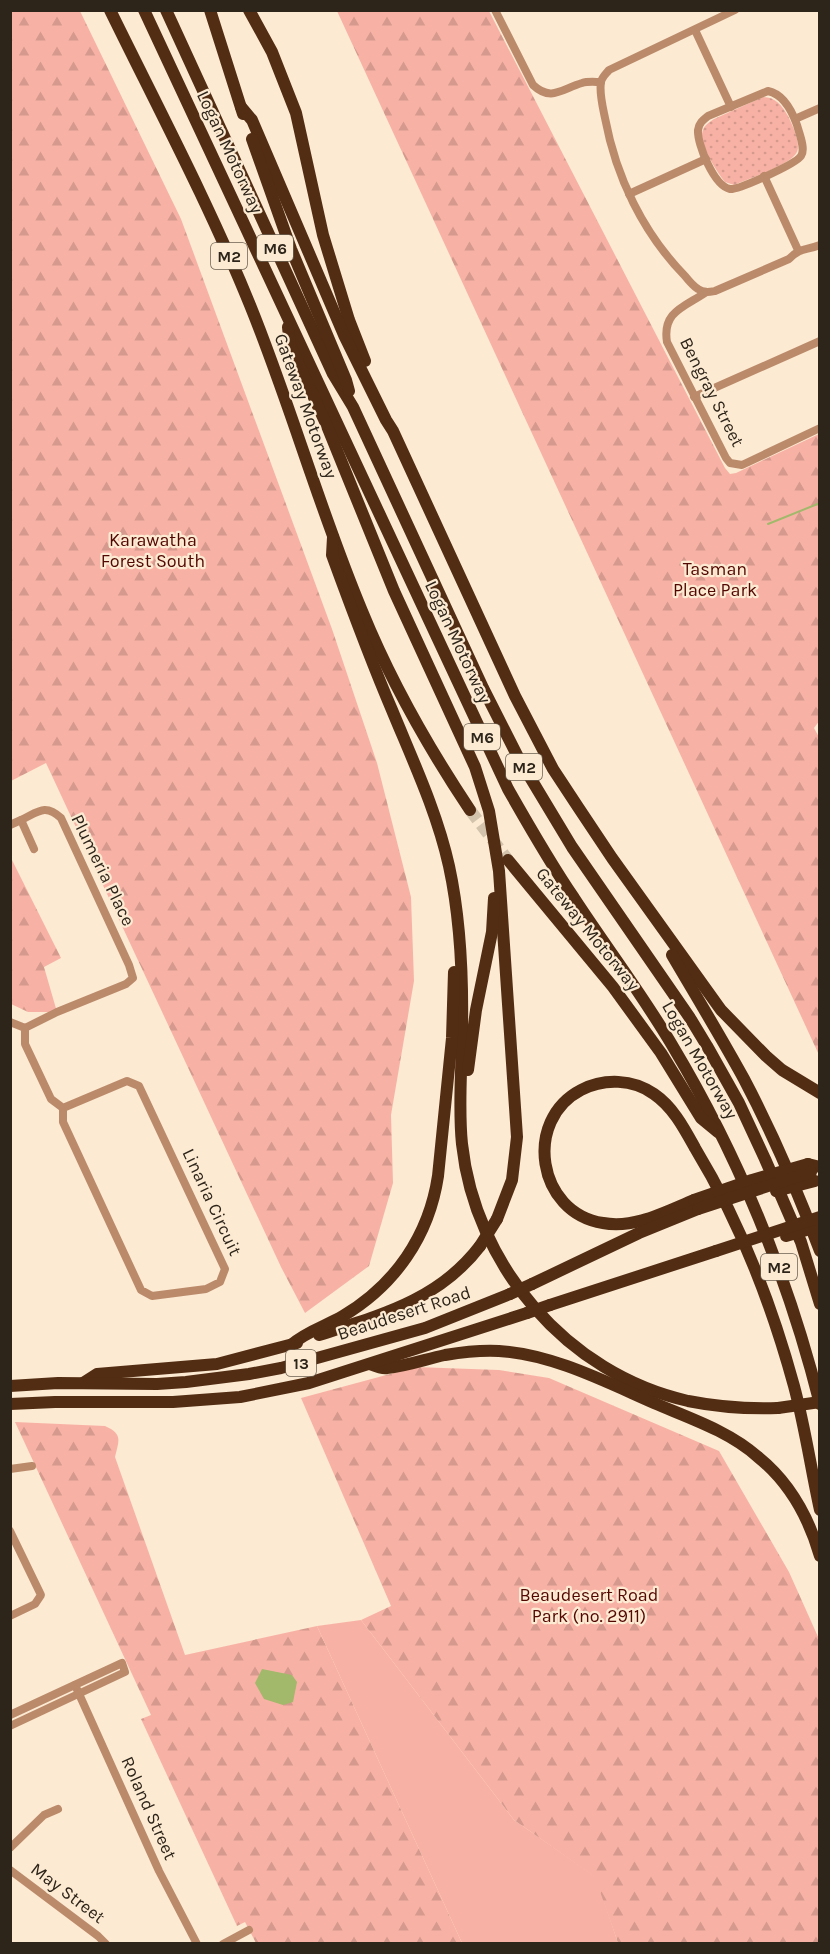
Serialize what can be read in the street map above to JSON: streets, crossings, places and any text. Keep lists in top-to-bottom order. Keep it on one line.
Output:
{"streets":{"highway":["Logan Motorway","M6","M2","Gateway Motorway","Beaudesert Road","13"],"street":["Bengray Street","Plumeria Place","Linaria Circuit","Roland Street","May Street"]},"crossings":[["Logan Motorway","M2"],["Logan Motorway","Gateway Motorway"],["Plumeria Place","Linaria Circuit"]],"parks":["Karawatha Forest South","Tasman Place Park","Beaudesert Road Park (no. 2911)"]}
